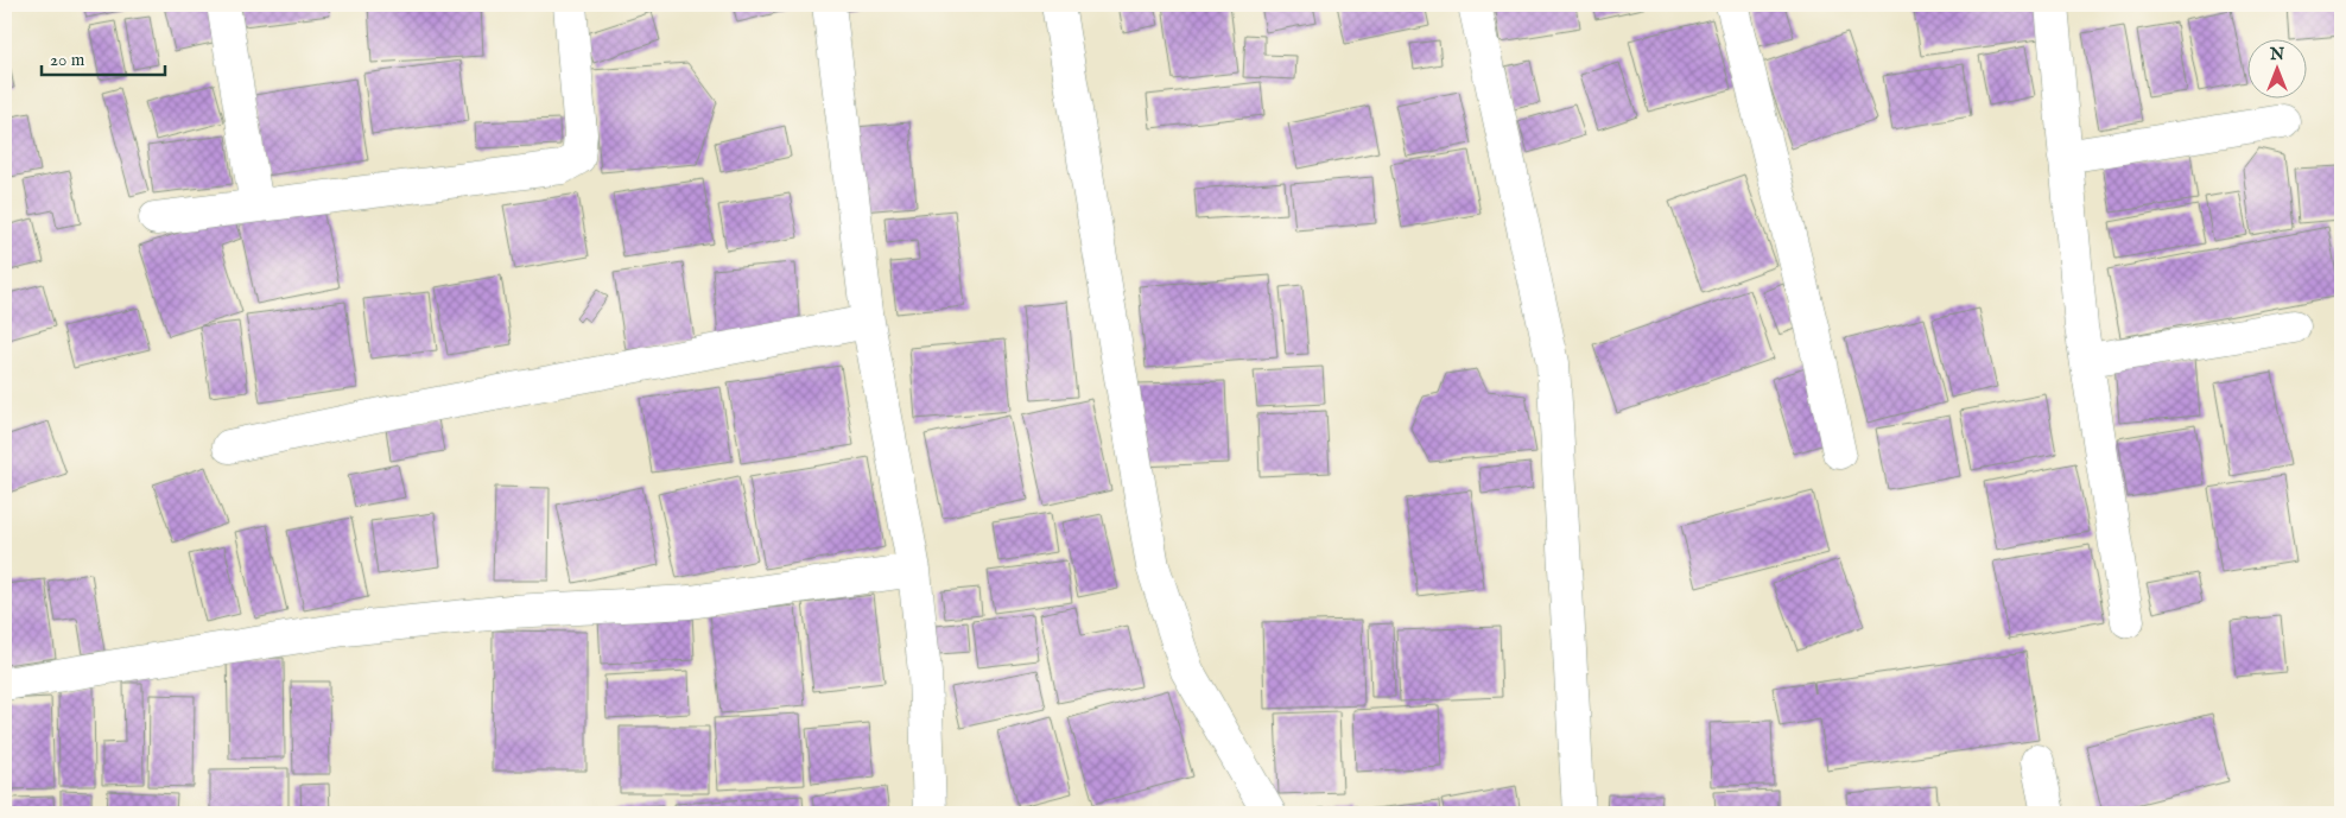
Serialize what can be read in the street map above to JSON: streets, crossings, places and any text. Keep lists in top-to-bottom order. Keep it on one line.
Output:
{"scale_bar":"20 m","north":"top"}
